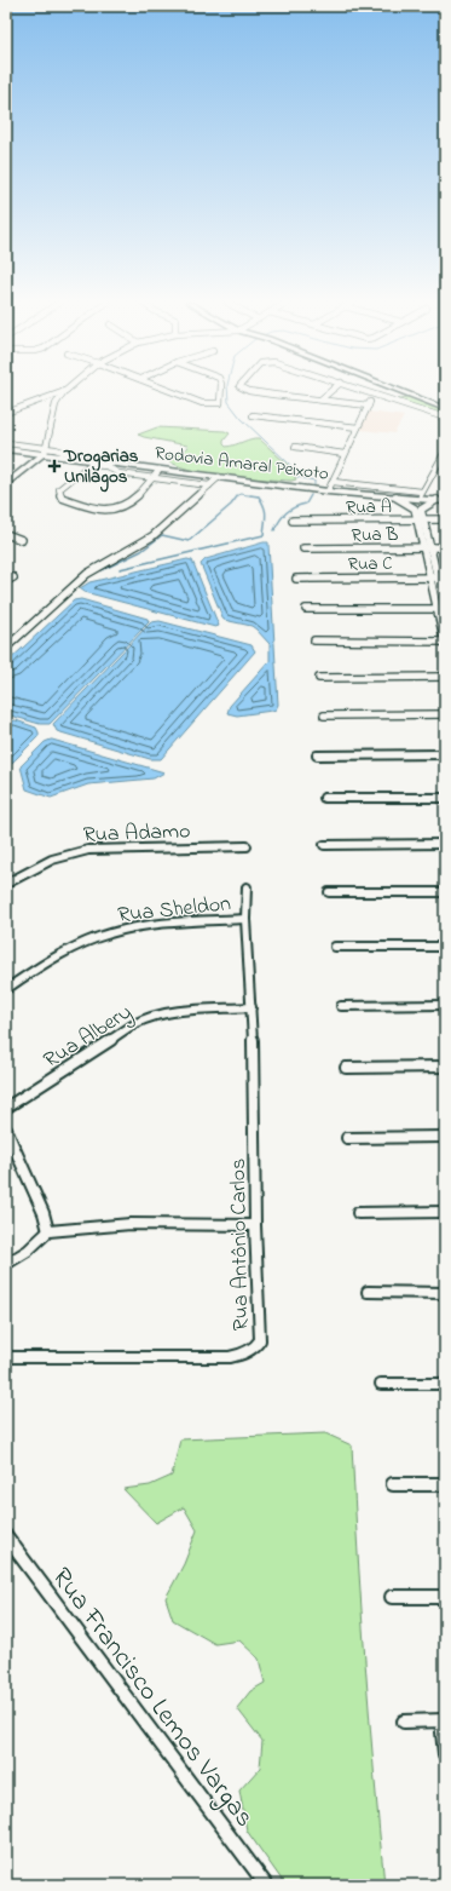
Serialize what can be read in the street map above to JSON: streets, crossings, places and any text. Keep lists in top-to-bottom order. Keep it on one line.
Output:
{"streets":{"highway":["Rodovia Amaral Peixoto"],"street":["Rua A","Rua B","Rua C","Rua Adamo","Rua Sheldon","Rua Albery","Rua Antônio Carlos","Rua Francisco Lemos Vargas"]},"crossings":[["Rua Sheldon","Rua Antônio Carlos"],["Rua Albery","Rua Antônio Carlos"]],"places":{"health":["Drogarias Unilagos"]}}
